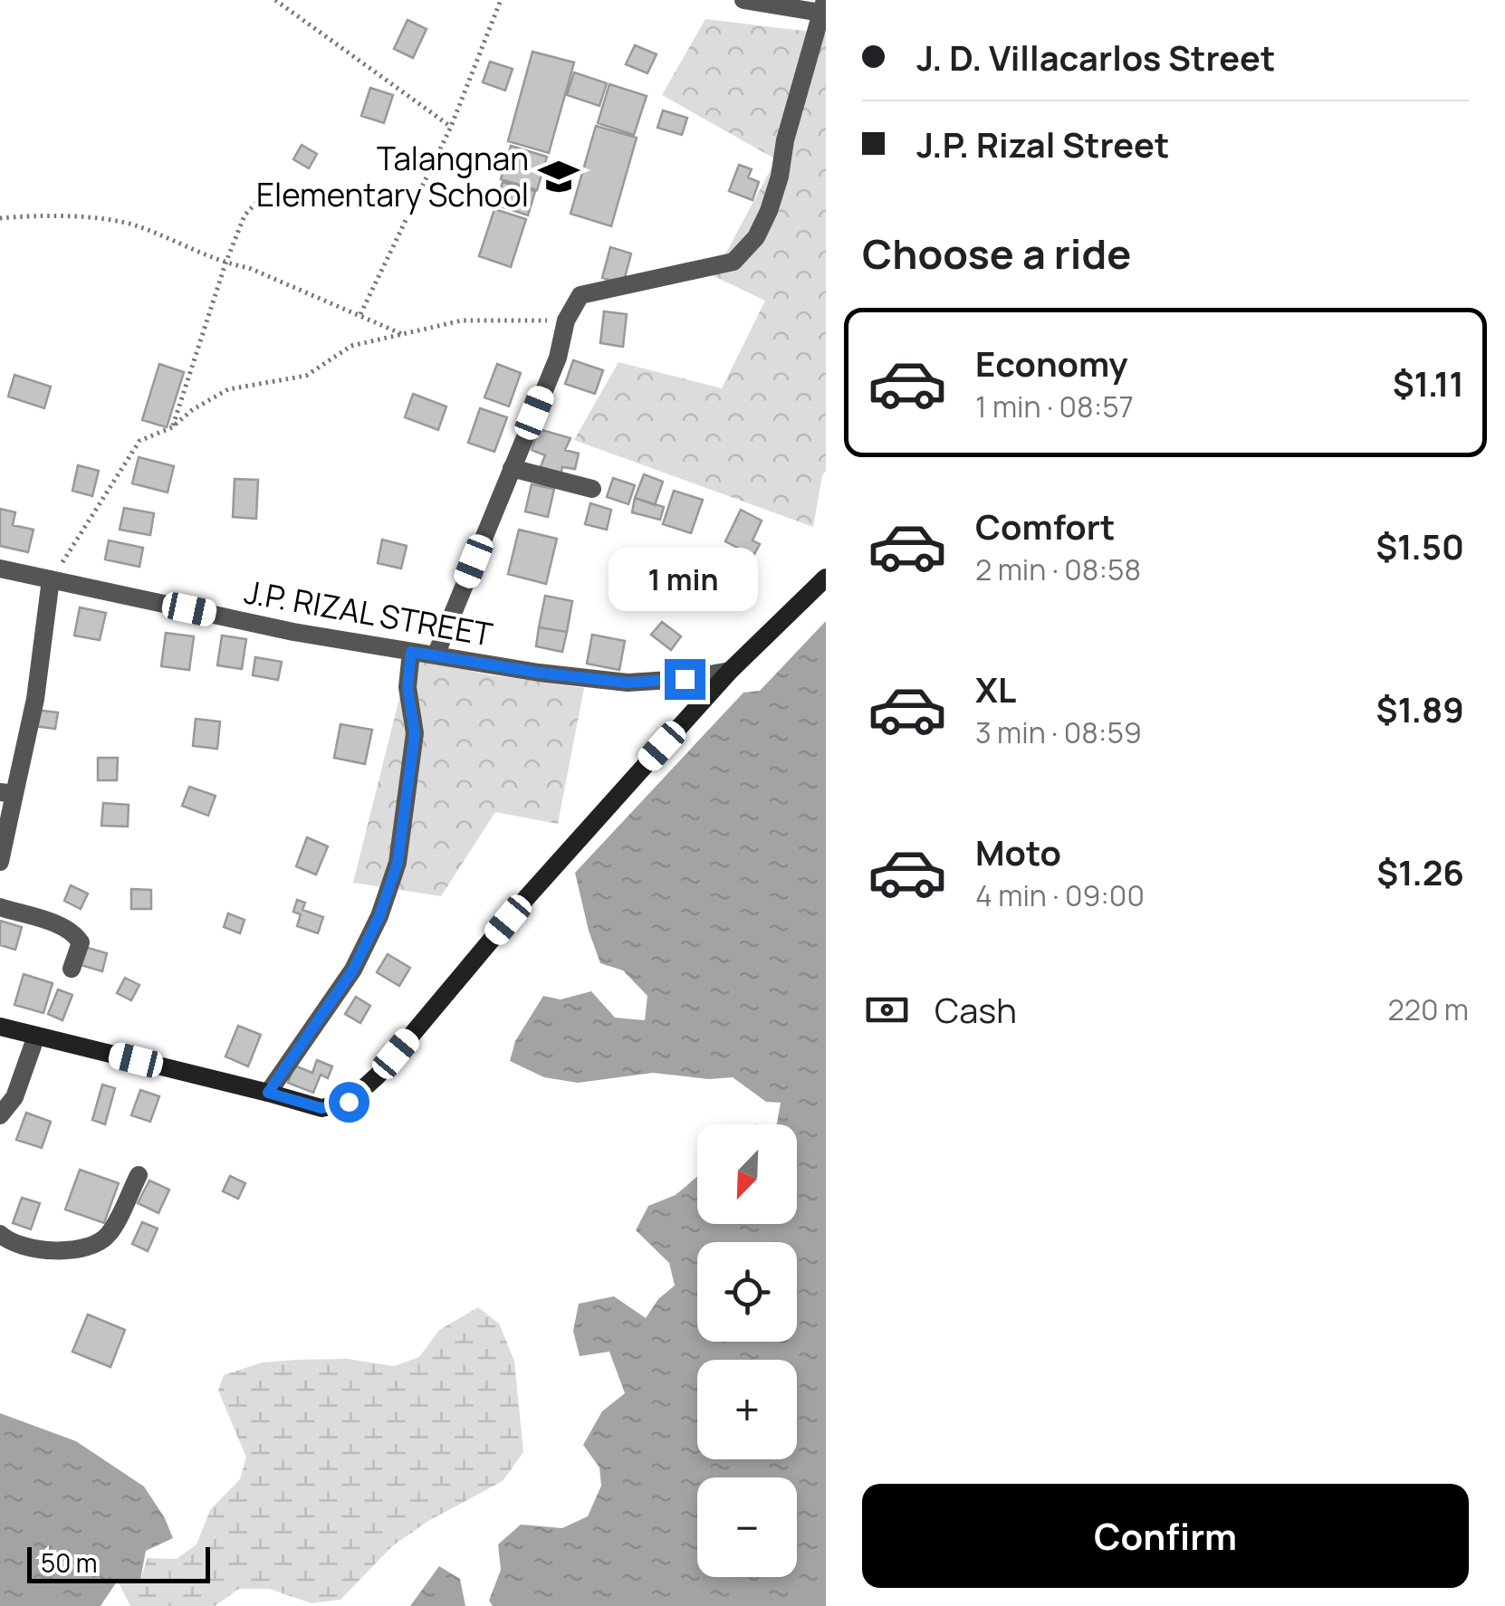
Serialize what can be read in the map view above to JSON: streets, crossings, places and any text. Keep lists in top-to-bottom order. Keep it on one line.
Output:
{"streets":{"street":["J.P. RIZAL STREET"]},"places":{"school or university":["Talangnan Elementary School"]},"scale_bar":"50 m","north":"bottom left","page":{"banner":["J. D. Villacarlos Street","J.P. Rizal Street"],"heading":"Choose a ride","list":[{"name":"Economy","note":"1 min · 08:57","value":"$1.11"},{"name":"Comfort","note":"2 min · 08:58","value":"$1.50"},{"name":"XL","note":"3 min · 08:59","value":"$1.89"},{"name":"Moto","note":"4 min · 09:00","value":"$1.26"}],"bubble":"1 min","pay":["Cash","220 m"],"map_buttons":["+","−"],"buttons":"Confirm","scale":"50 m"}}
